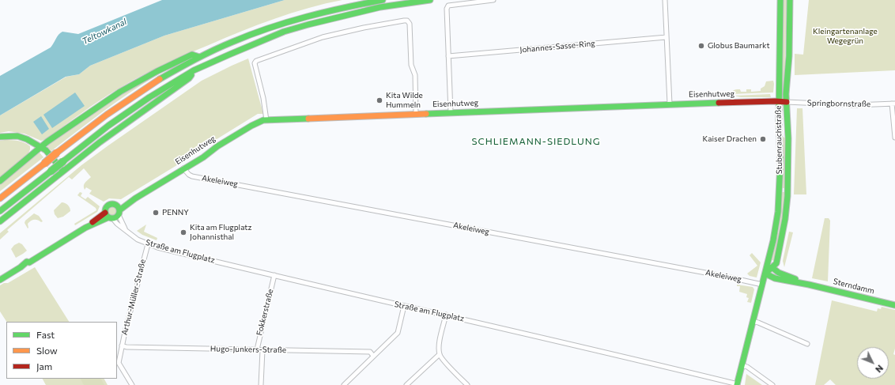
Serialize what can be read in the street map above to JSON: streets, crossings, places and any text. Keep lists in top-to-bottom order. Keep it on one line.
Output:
{"streets":{"main road":["Eisenhutweg","Stubenrauchstraße","Sterndamm"],"street":["Johannes-Sasse-Ring","Springbornstraße","Akeleiweg","Straße am Flugplatz","Arthur-Müller-Straße","Fokkerstraße","Hugo-Junkers-Straße"]},"crossings":[["Eisenhutweg","Springbornstraße"],["Eisenhutweg","Stubenrauchstraße"],["Eisenhutweg","Akeleiweg"],["Eisenhutweg","Straße am Flugplatz"],["Springbornstraße","Stubenrauchstraße"],["Stubenrauchstraße","Akeleiweg"],["Stubenrauchstraße","Straße am Flugplatz"],["Stubenrauchstraße","Sterndamm"],["Straße am Flugplatz","Arthur-Müller-Straße"],["Straße am Flugplatz","Fokkerstraße"],["Arthur-Müller-Straße","Hugo-Junkers-Straße"],["Fokkerstraße","Hugo-Junkers-Straße"]],"districts":["SCHLIEMANN-SIEDLUNG"],"water":["Teltowkanal"],"parks":["Kleingartenanlage Wegegrün"],"places":["Globus Baumarkt","Kita Wilde Hummeln","Kaiser Drachen","PENNY","Kita am Flugplatz Johannisthal"],"legend":["Fast","Slow","Jam"],"north":"bottom right"}
